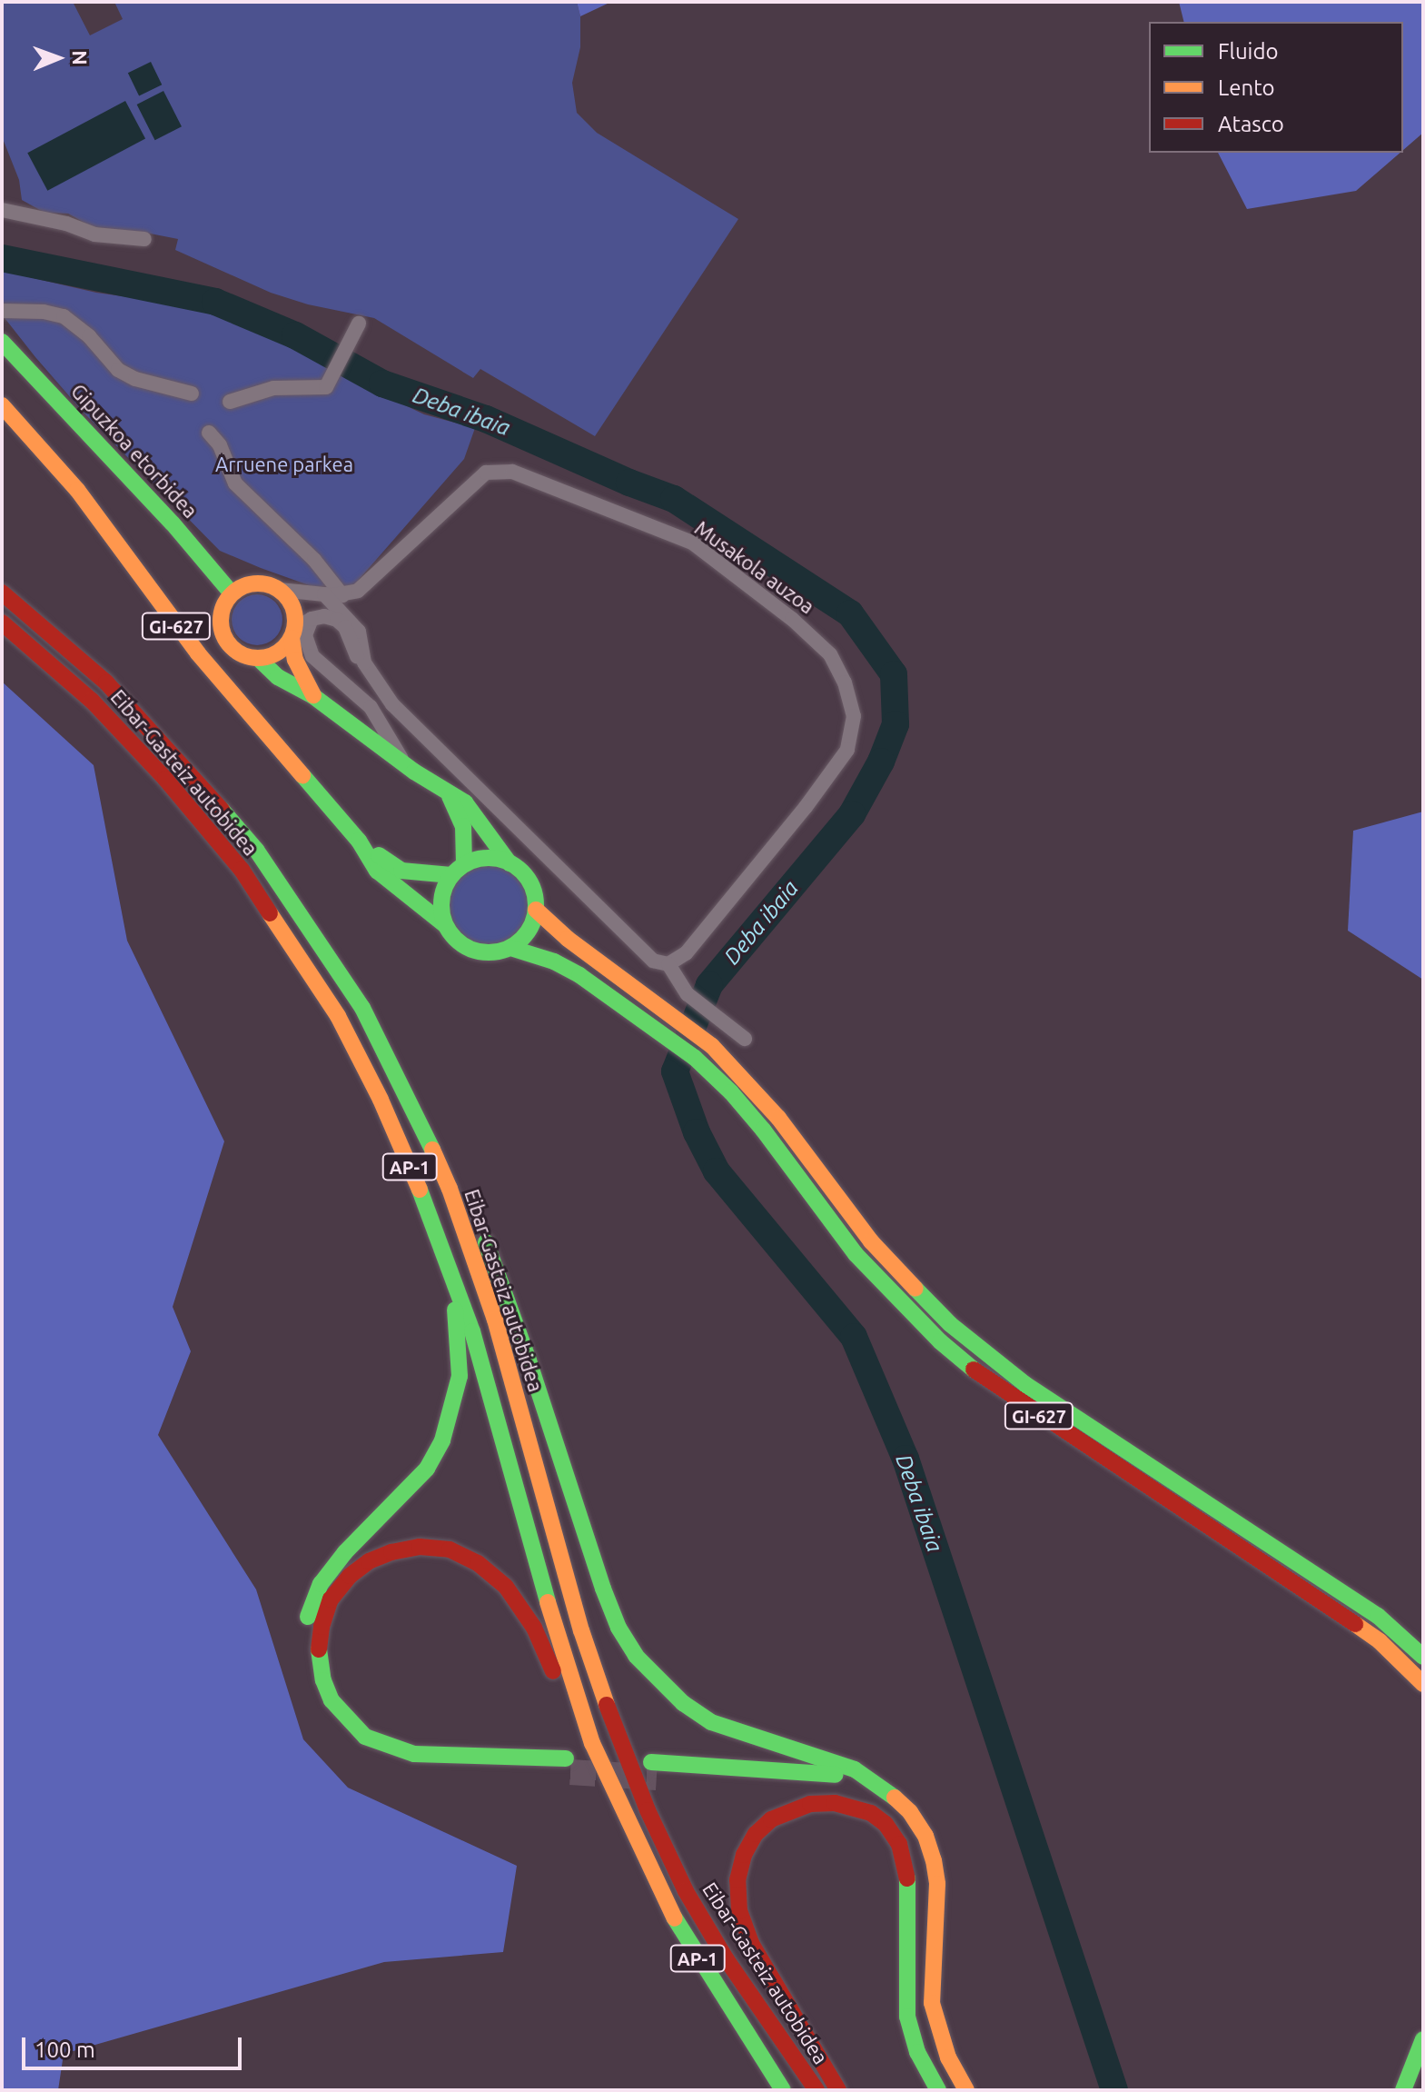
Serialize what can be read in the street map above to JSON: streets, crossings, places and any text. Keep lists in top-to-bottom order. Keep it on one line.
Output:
{"streets":{"main road":["Gipuzkoa etorbidea","GI-627","Eibar-Gasteiz autobidea","AP-1"],"street":["Musakola auzoa"]},"water":["Deba ibaia"],"parks":["Arruene parkea"],"legend":["Fluido","Lento","Atasco"],"scale_bar":"100 m","north":"right"}
